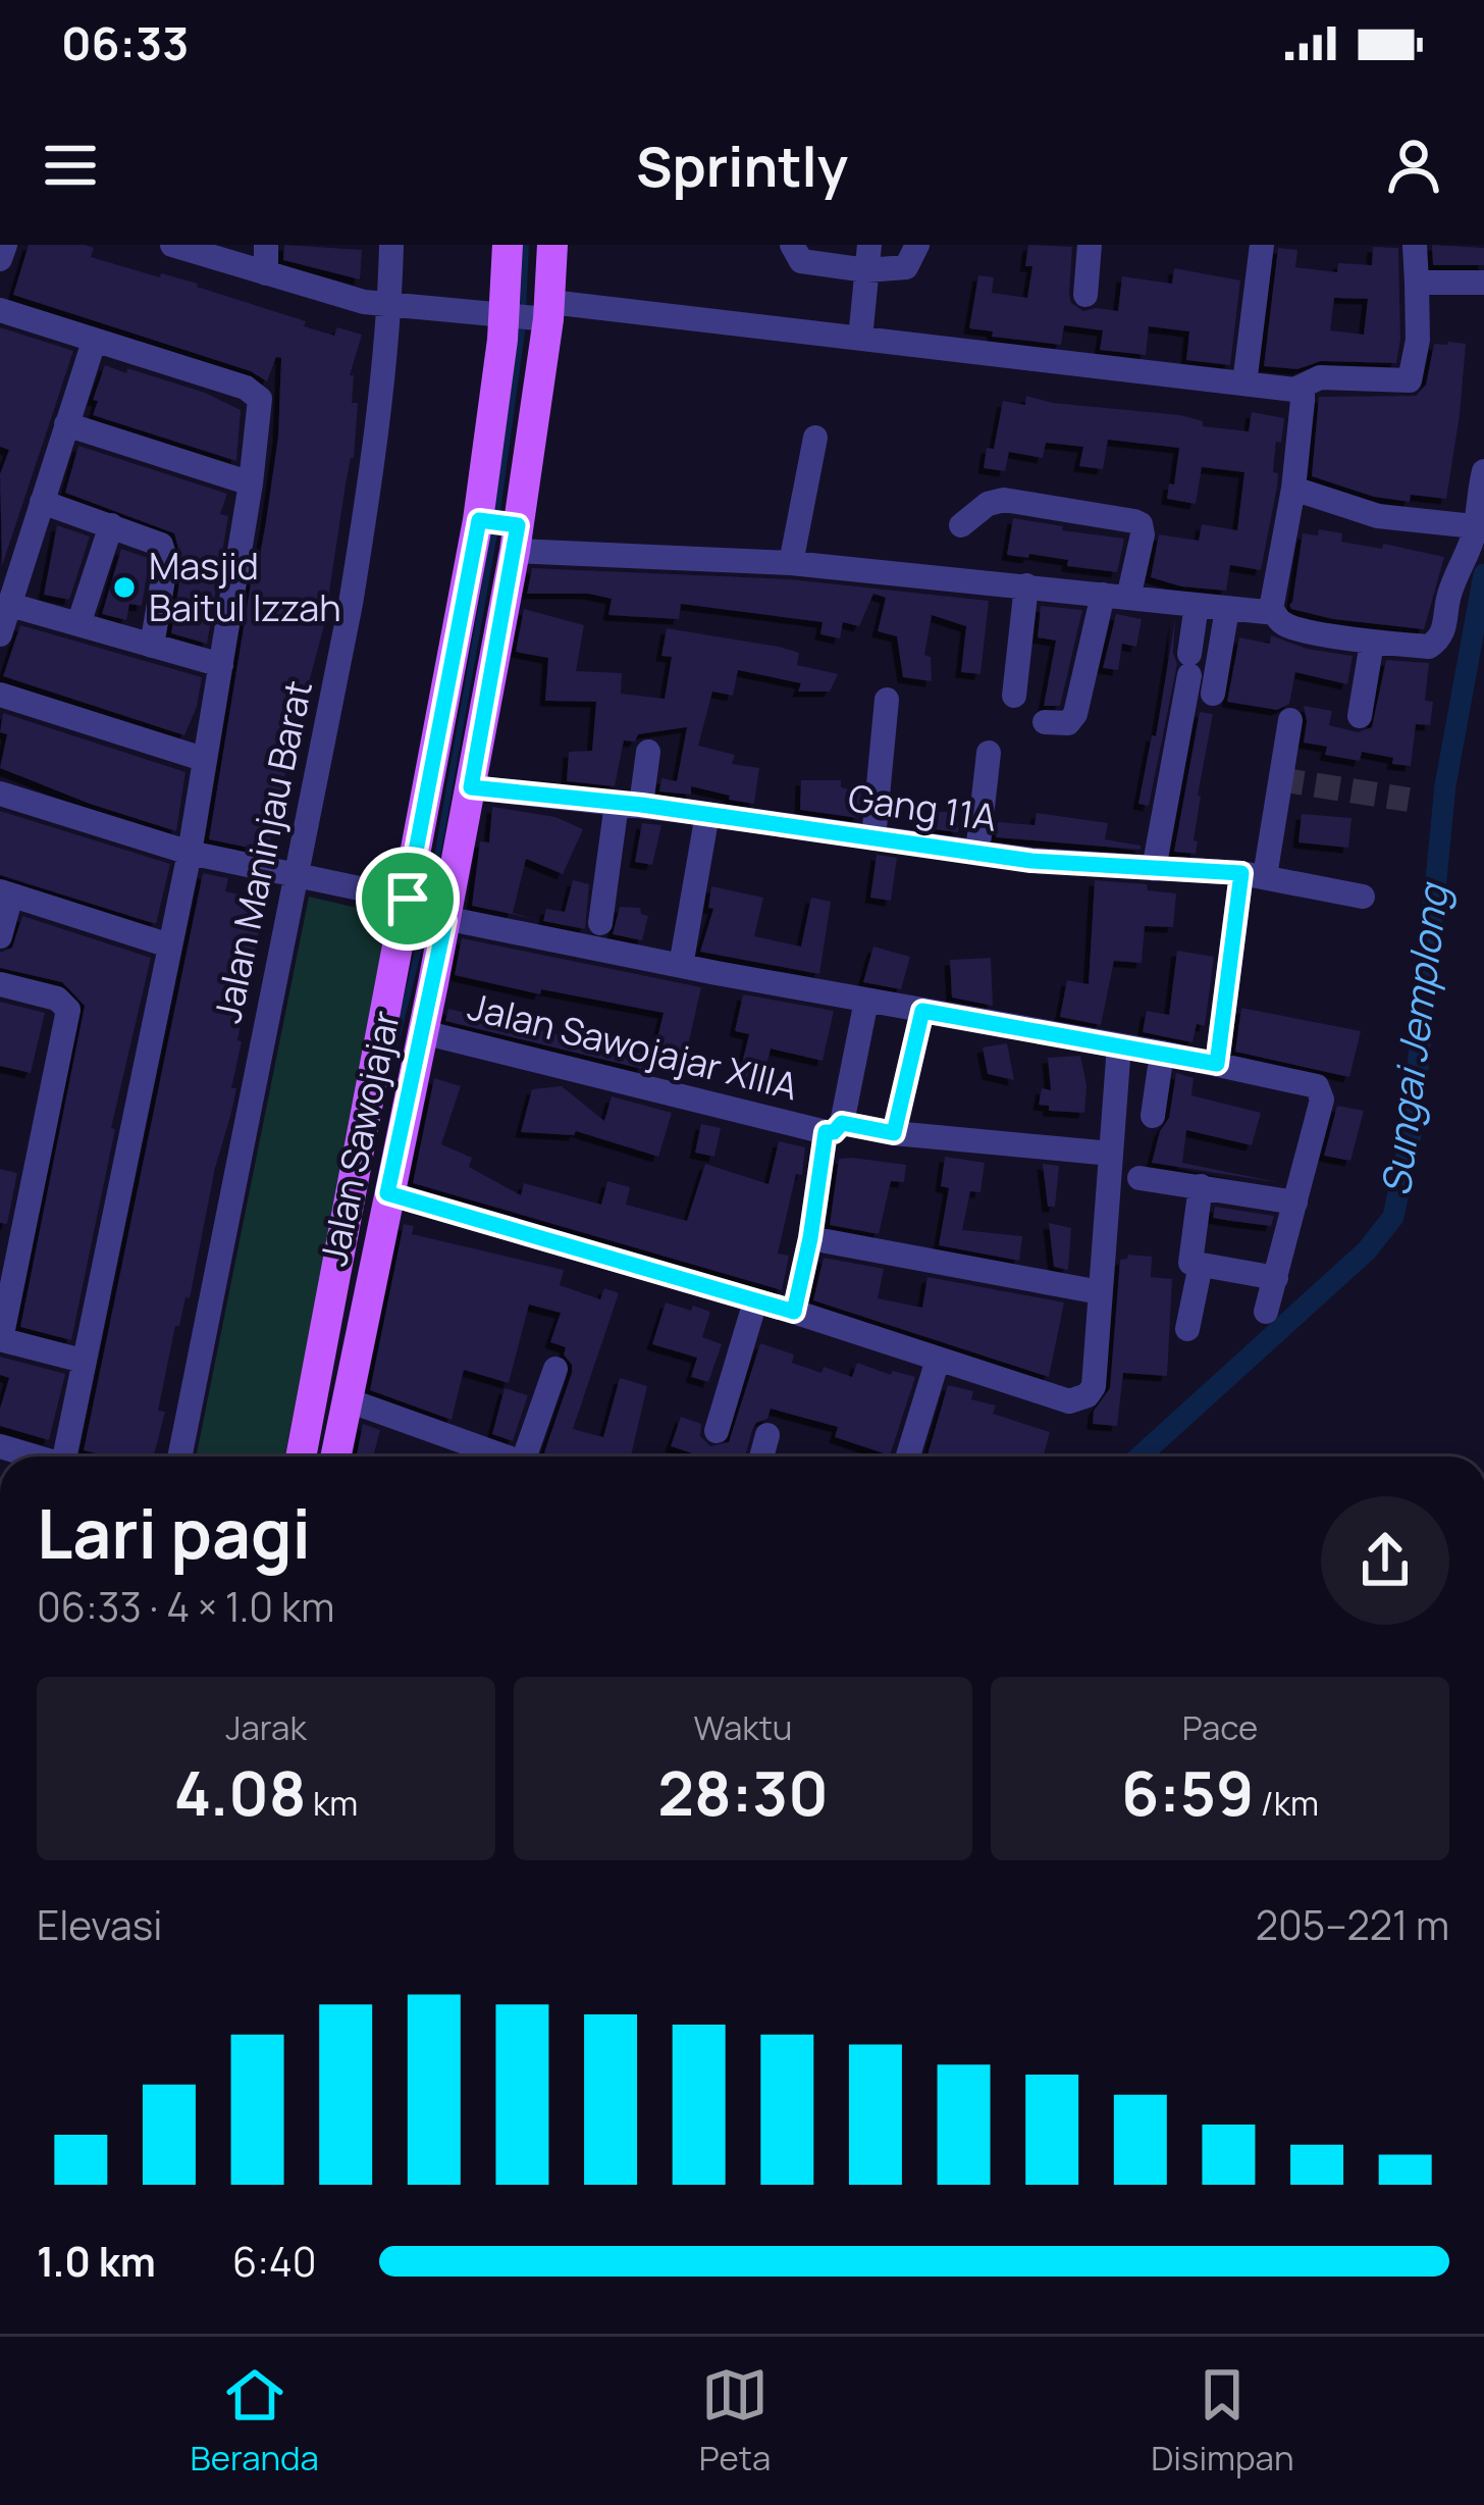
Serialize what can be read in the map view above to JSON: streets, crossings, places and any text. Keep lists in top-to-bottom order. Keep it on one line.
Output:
{"streets":{"main road":["Jalan Sawojajar"],"street":["Gang 11A","Jalan Maninjau Barat","Jalan Sawojajar XIIIA"]},"crossings":[["Gang 11A","Jalan Sawojajar"],["Jalan Sawojajar XIIIA","Jalan Sawojajar"]],"water":["Sungai Jemplong"],"places":["Masjid Baitul Izzah"],"page":{"status":"06:33","header":"Sprintly","heading":["Lari pagi","06:33 · 4 × 1.0 km"],"stats":[["Jarak","4.08 km"],["Waktu","28:30"],["Pace","6:59 /km"]],"chart":["Elevasi","205–221 m"],"list":[{"name":"1.0 km","note":"6:40"}],"tabs":["Beranda","Peta","Disimpan"]}}
